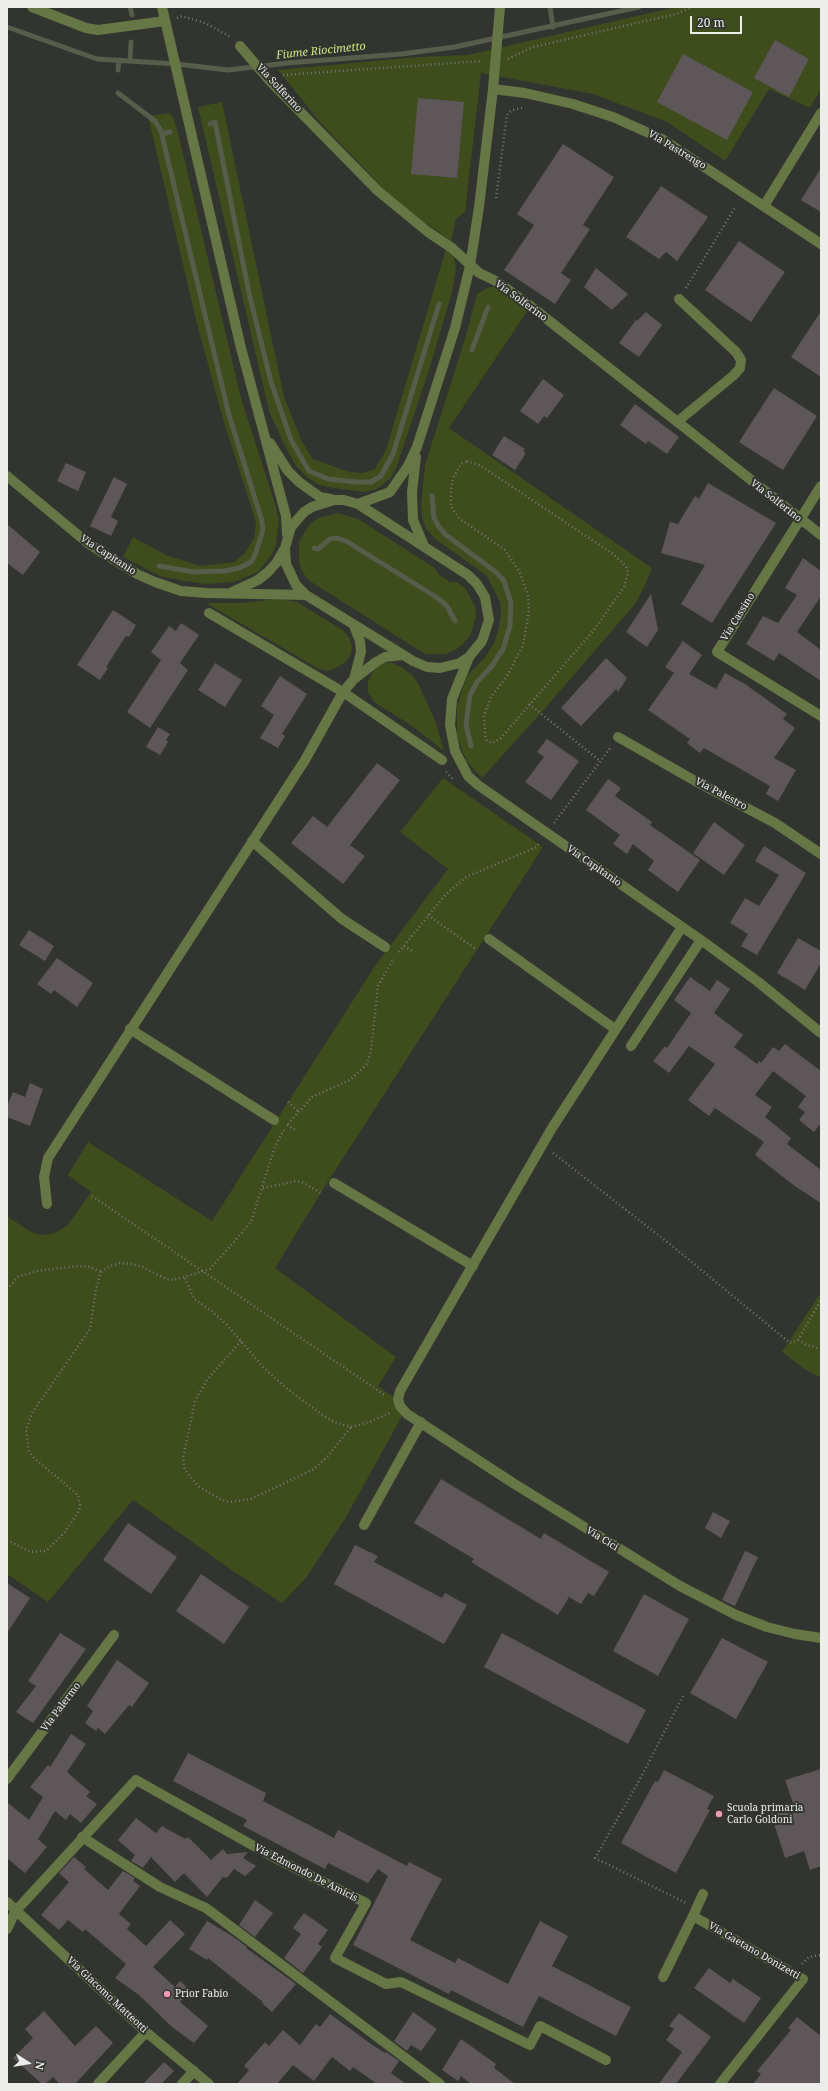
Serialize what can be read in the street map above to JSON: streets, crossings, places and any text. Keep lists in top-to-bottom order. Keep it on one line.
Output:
{"streets":{"street":["Via Solferino","Via Pastrengo","Via Capitanio","Via Cassino","Via Palestro","Via Cici","Via Palermo","Via Edmondo De Amicis","Via Gaetano Donizetti","Via Giacomo Matteotti"]},"crossings":[["Via Solferino","Via Cassino"],["Via Edmondo De Amicis","Via Giacomo Matteotti"]],"water":["Fiume Riocimetto"],"places":["Scuola primaria Carlo Goldoni","Prior Fabio"],"scale_bar":"20 m","north":"right"}
